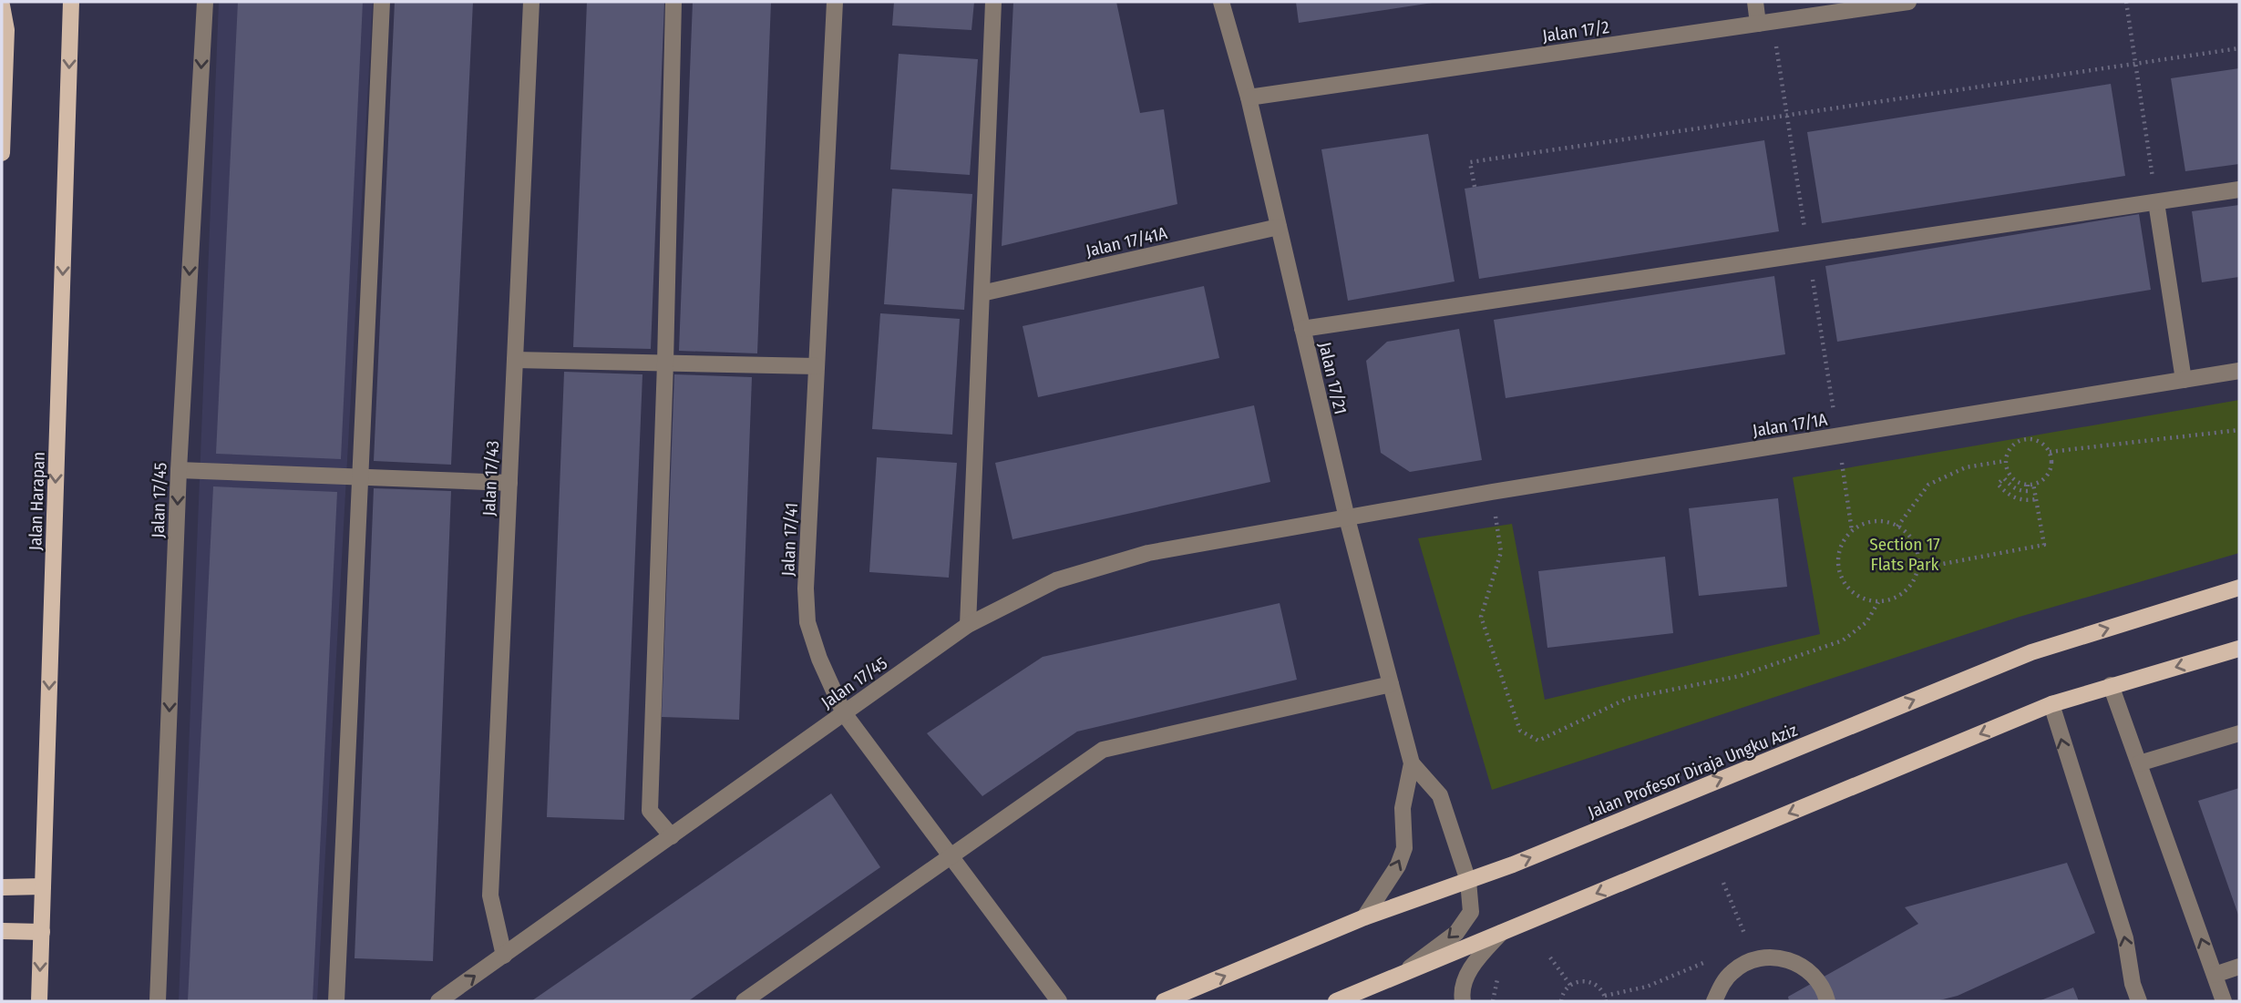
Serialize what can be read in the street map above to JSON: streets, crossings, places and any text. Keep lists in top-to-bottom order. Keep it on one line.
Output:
{"streets":{"main road":["Jalan Harapan","Jalan Profesor Diraja Ungku Aziz"],"street":["Jalan 17/2","Jalan 17/41A","Jalan 17/21","Jalan 17/1A","Jalan 17/43","Jalan 17/45","Jalan 17/41"]},"crossings":[["Jalan 17/2","Jalan 17/21"],["Jalan 17/41A","Jalan 17/21"],["Jalan 17/21","Jalan 17/1A"],["Jalan 17/21","Jalan 17/45"],["Jalan 17/21","Jalan Profesor Diraja Ungku Aziz"],["Jalan 17/1A","Jalan 17/45"],["Jalan 17/43","Jalan 17/45"],["Jalan 17/45","Jalan 17/41"]],"one_way":["Jalan 17/45","Jalan Harapan"],"parks":["Section 17 Flats Park"]}
